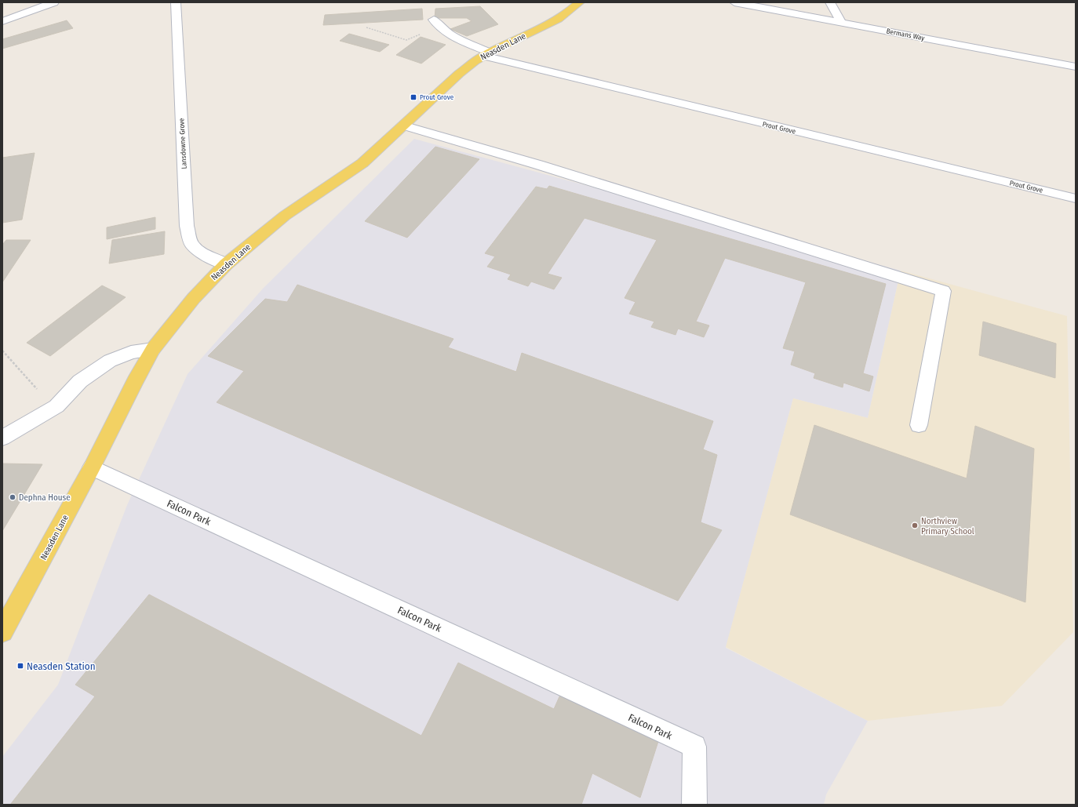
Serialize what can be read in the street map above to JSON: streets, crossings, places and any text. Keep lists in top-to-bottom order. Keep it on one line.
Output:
{"streets":{"main road":["Neasden Lane"],"street":["Bermans Way","Prout Grove","Lansdowne Grove","Falcon Park"]},"crossings":[["Neasden Lane","Prout Grove"],["Neasden Lane","Lansdowne Grove"],["Neasden Lane","Falcon Park"]],"places":{"transit":["Prout Grove","Neasden Station"],"other":["Dephna House","Northview Primary School"]}}
